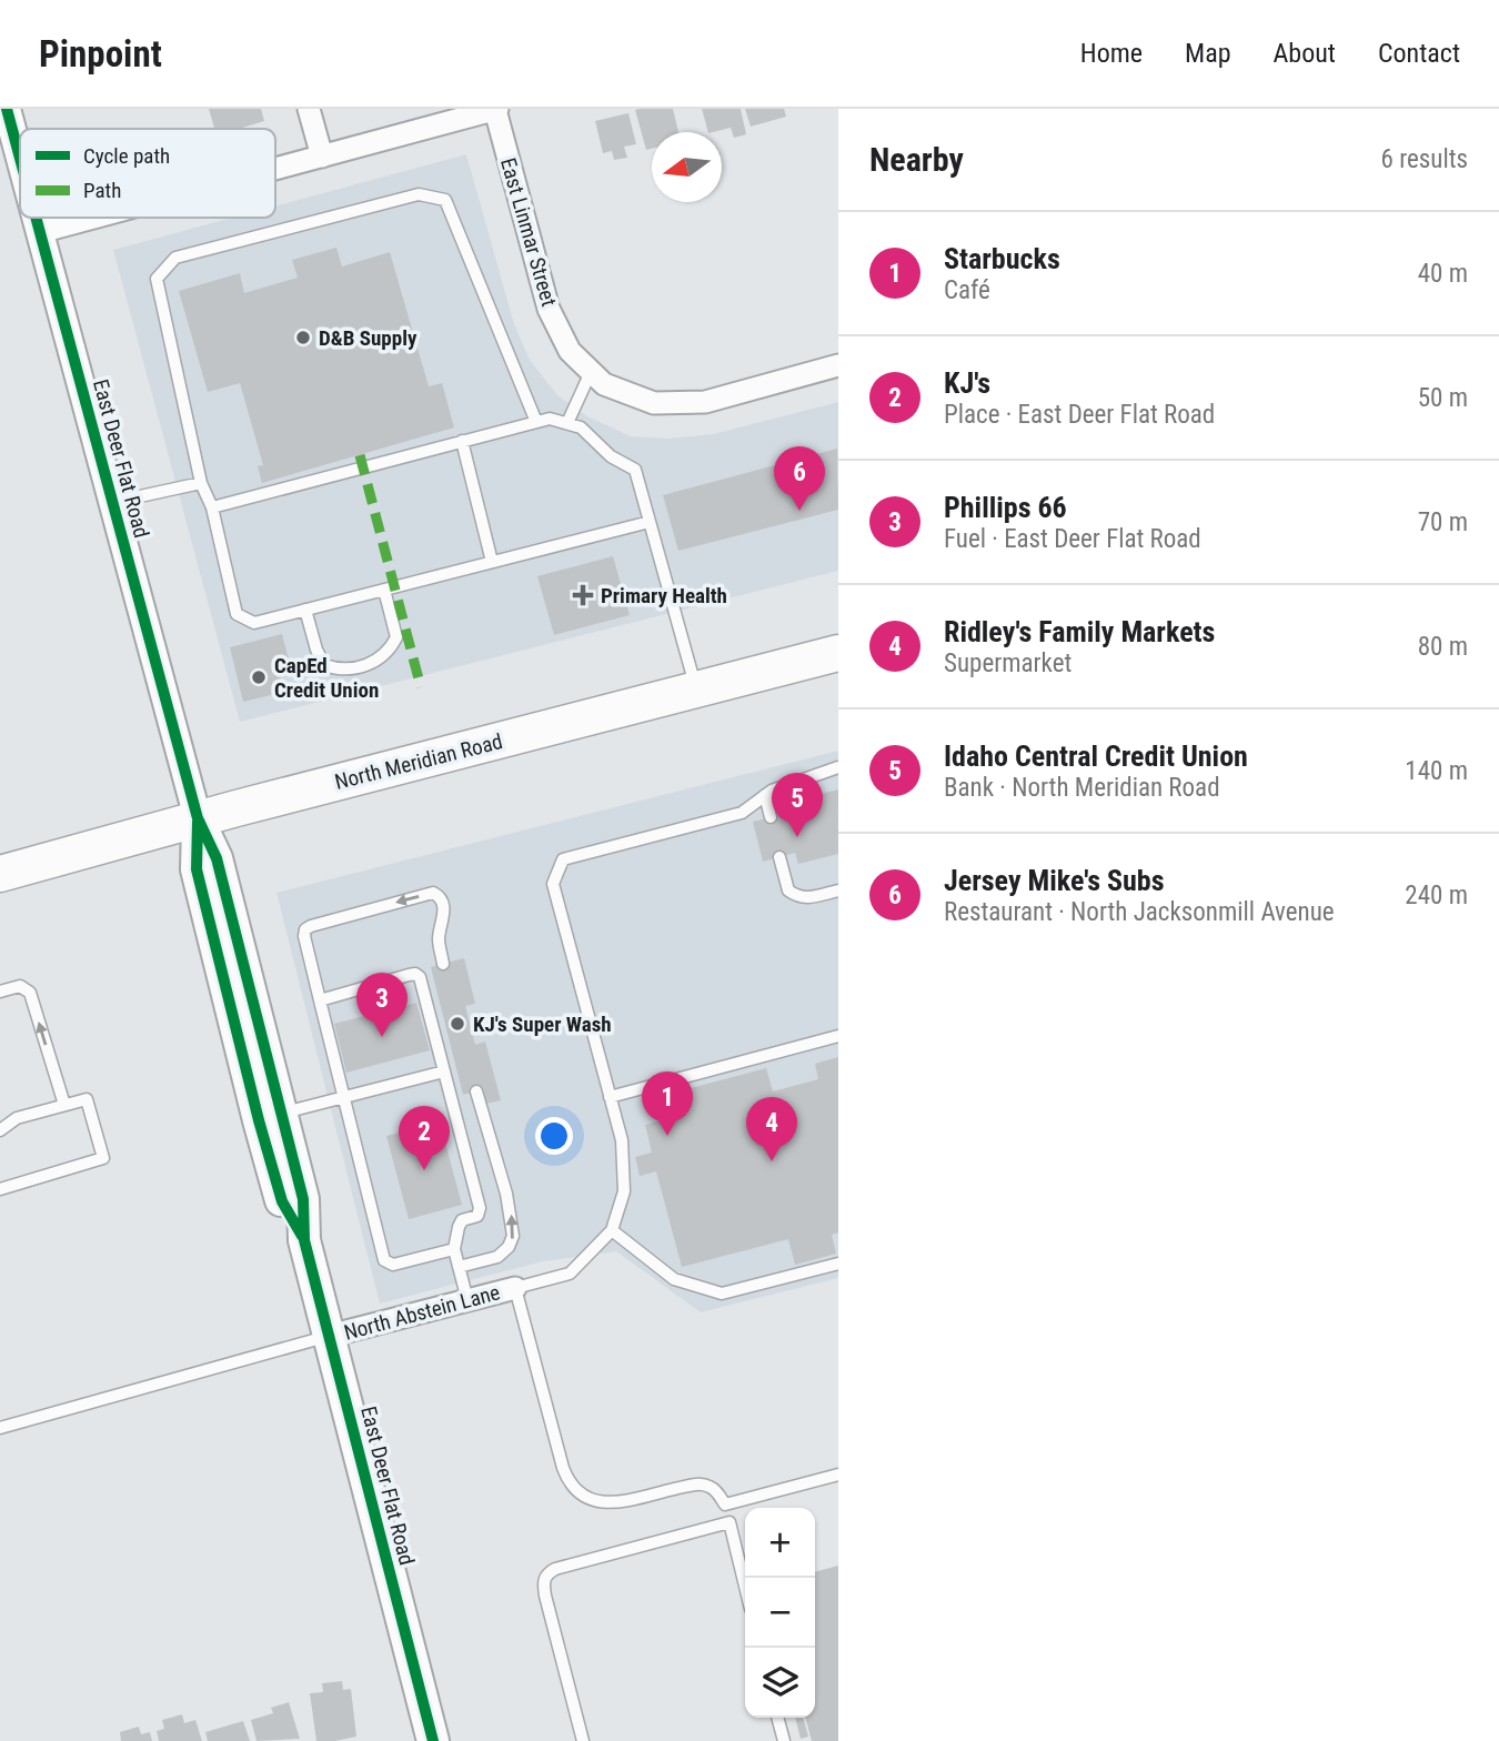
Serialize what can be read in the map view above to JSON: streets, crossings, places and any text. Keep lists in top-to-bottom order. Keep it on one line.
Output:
{"streets":{"main road":["East Deer Flat Road","North Meridian Road"],"street":["East Linmar Street","North Abstein Lane"]},"crossings":[["East Deer Flat Road","North Meridian Road"],["East Deer Flat Road","North Abstein Lane"]],"places":{"other":["D&B Supply","CapEd Credit Union","KJ's Super Wash"],"health":["Primary Health"]},"legend":["Cycle path","Path"],"north":"left","page":{"header":"Pinpoint","nav":["Home","Map","About","Contact"],"heading":["Nearby","6 results"],"list":[{"mark":"1","name":"Starbucks","note":"Café","value":"40 m"},{"mark":"2","name":"KJ's","note":"Place · East Deer Flat Road","value":"50 m"},{"mark":"3","name":"Phillips 66","note":"Fuel · East Deer Flat Road","value":"70 m"},{"mark":"4","name":"Ridley's Family Markets","note":"Supermarket","value":"80 m"},{"mark":"5","name":"Idaho Central Credit Union","note":"Bank · North Meridian Road","value":"140 m"},{"mark":"6","name":"Jersey Mike's Subs","note":"Restaurant · North Jacksonmill Avenue","value":"240 m"}],"pins":["6","5","3","1","4","2"],"map_buttons":["+","−"]}}
